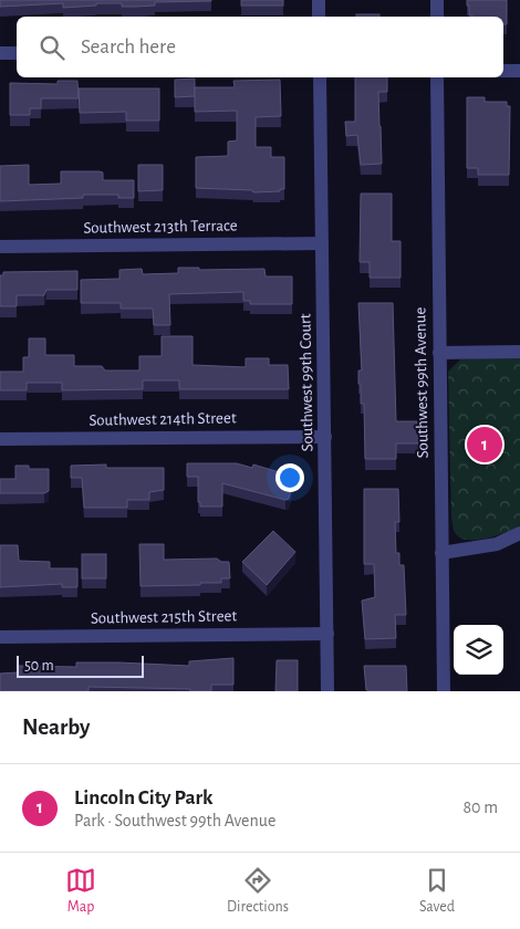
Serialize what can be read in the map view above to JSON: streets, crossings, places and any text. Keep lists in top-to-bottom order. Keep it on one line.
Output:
{"streets":{"street":["Southwest 213th Terrace","Southwest 99th Court","Southwest 99th Avenue","Southwest 214th Street","Southwest 215th Street"]},"crossings":[["Southwest 213th Terrace","Southwest 99th Court"],["Southwest 99th Court","Southwest 214th Street"],["Southwest 99th Court","Southwest 215th Street"]],"scale_bar":"50 m","page":{"search":"Search here","pins":"1","scale":"50 m","heading":"Nearby","list":[{"mark":"1","name":"Lincoln City Park","note":"Park · Southwest 99th Avenue","value":"80 m"}],"nav":["Map","Directions","Saved"]}}
